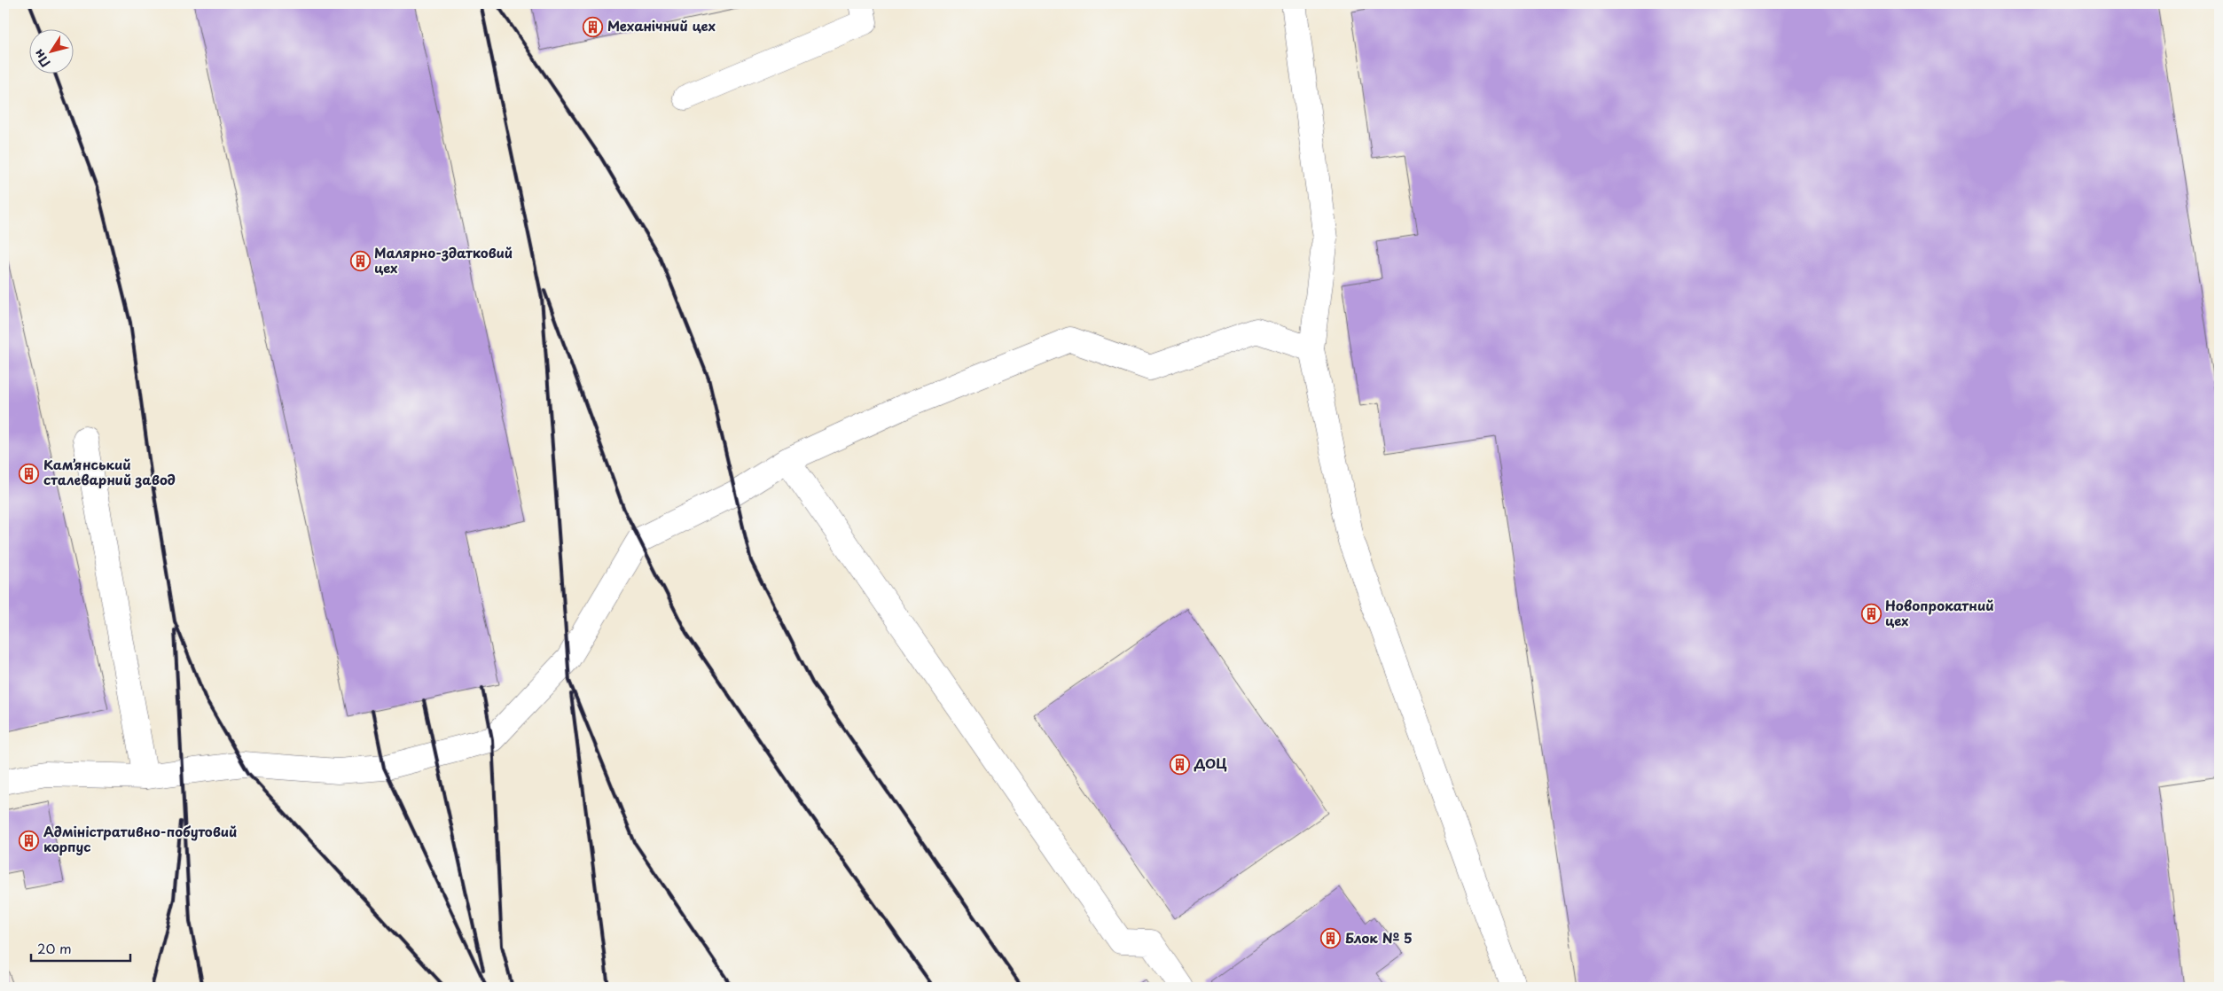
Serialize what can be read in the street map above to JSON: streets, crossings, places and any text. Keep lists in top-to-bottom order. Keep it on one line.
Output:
{"places":{"building":["Механічний цех","Малярно-здатковий цех","Кам’янський сталеварний завод","Новопрокатний цех","ДОЦ","Адміністративно-побутовий корпус","Блок № 5"]},"scale_bar":"20 m","north":"bottom left"}
